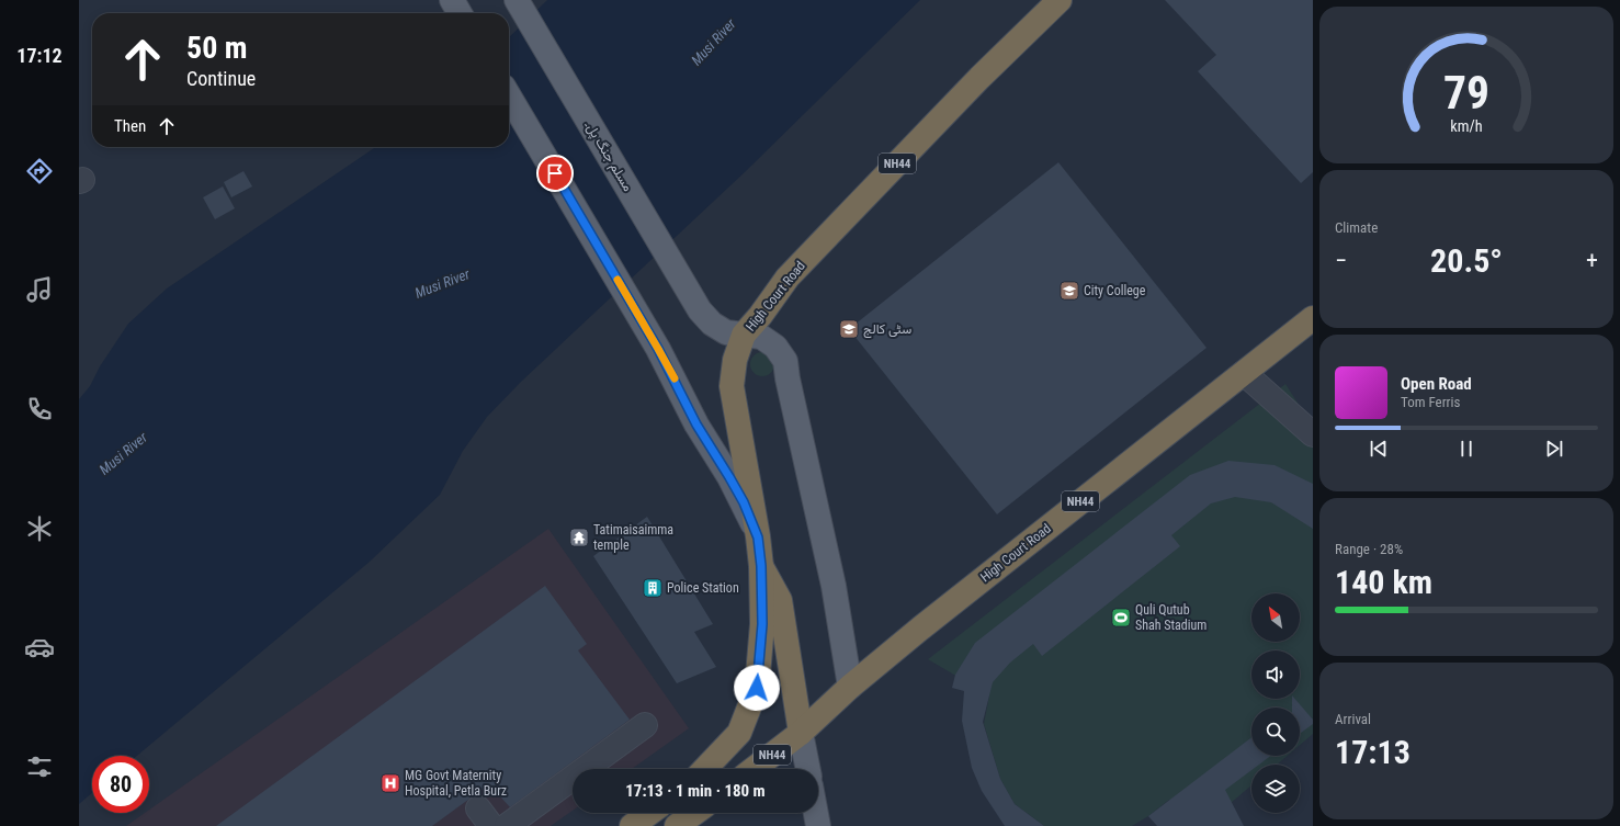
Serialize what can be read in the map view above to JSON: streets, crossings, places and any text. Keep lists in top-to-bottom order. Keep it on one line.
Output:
{"streets":{"highway":["NH44","High Court Road"],"main road":["مسلم جنگ پل۔"]},"crossings":[["مسلم جنگ پل۔","High Court Road"]],"water":["Musi River"],"places":{"school or university":["City College","سٹی کالج"],"temple":["Tatimaisaimma temple"],"building":["Police Station"],"sports":["Quli Qutub Shah Stadium"],"hospital":["MG Govt Maternity Hospital, Petla Burz"]},"north":"top left","page":{"tabs":"17:12","turn":["50 m","Continue"],"then":"Then","tile":["Climate",["Range · 28%","140 km"],["Arrival","17:13"]],"heat":["−","20.5°","+"],"song":["Open Road","Tom Ferris"],"limit":"80","trip":"17:13 · 1 min · 180 m","gauge":["79","km/h"]}}
